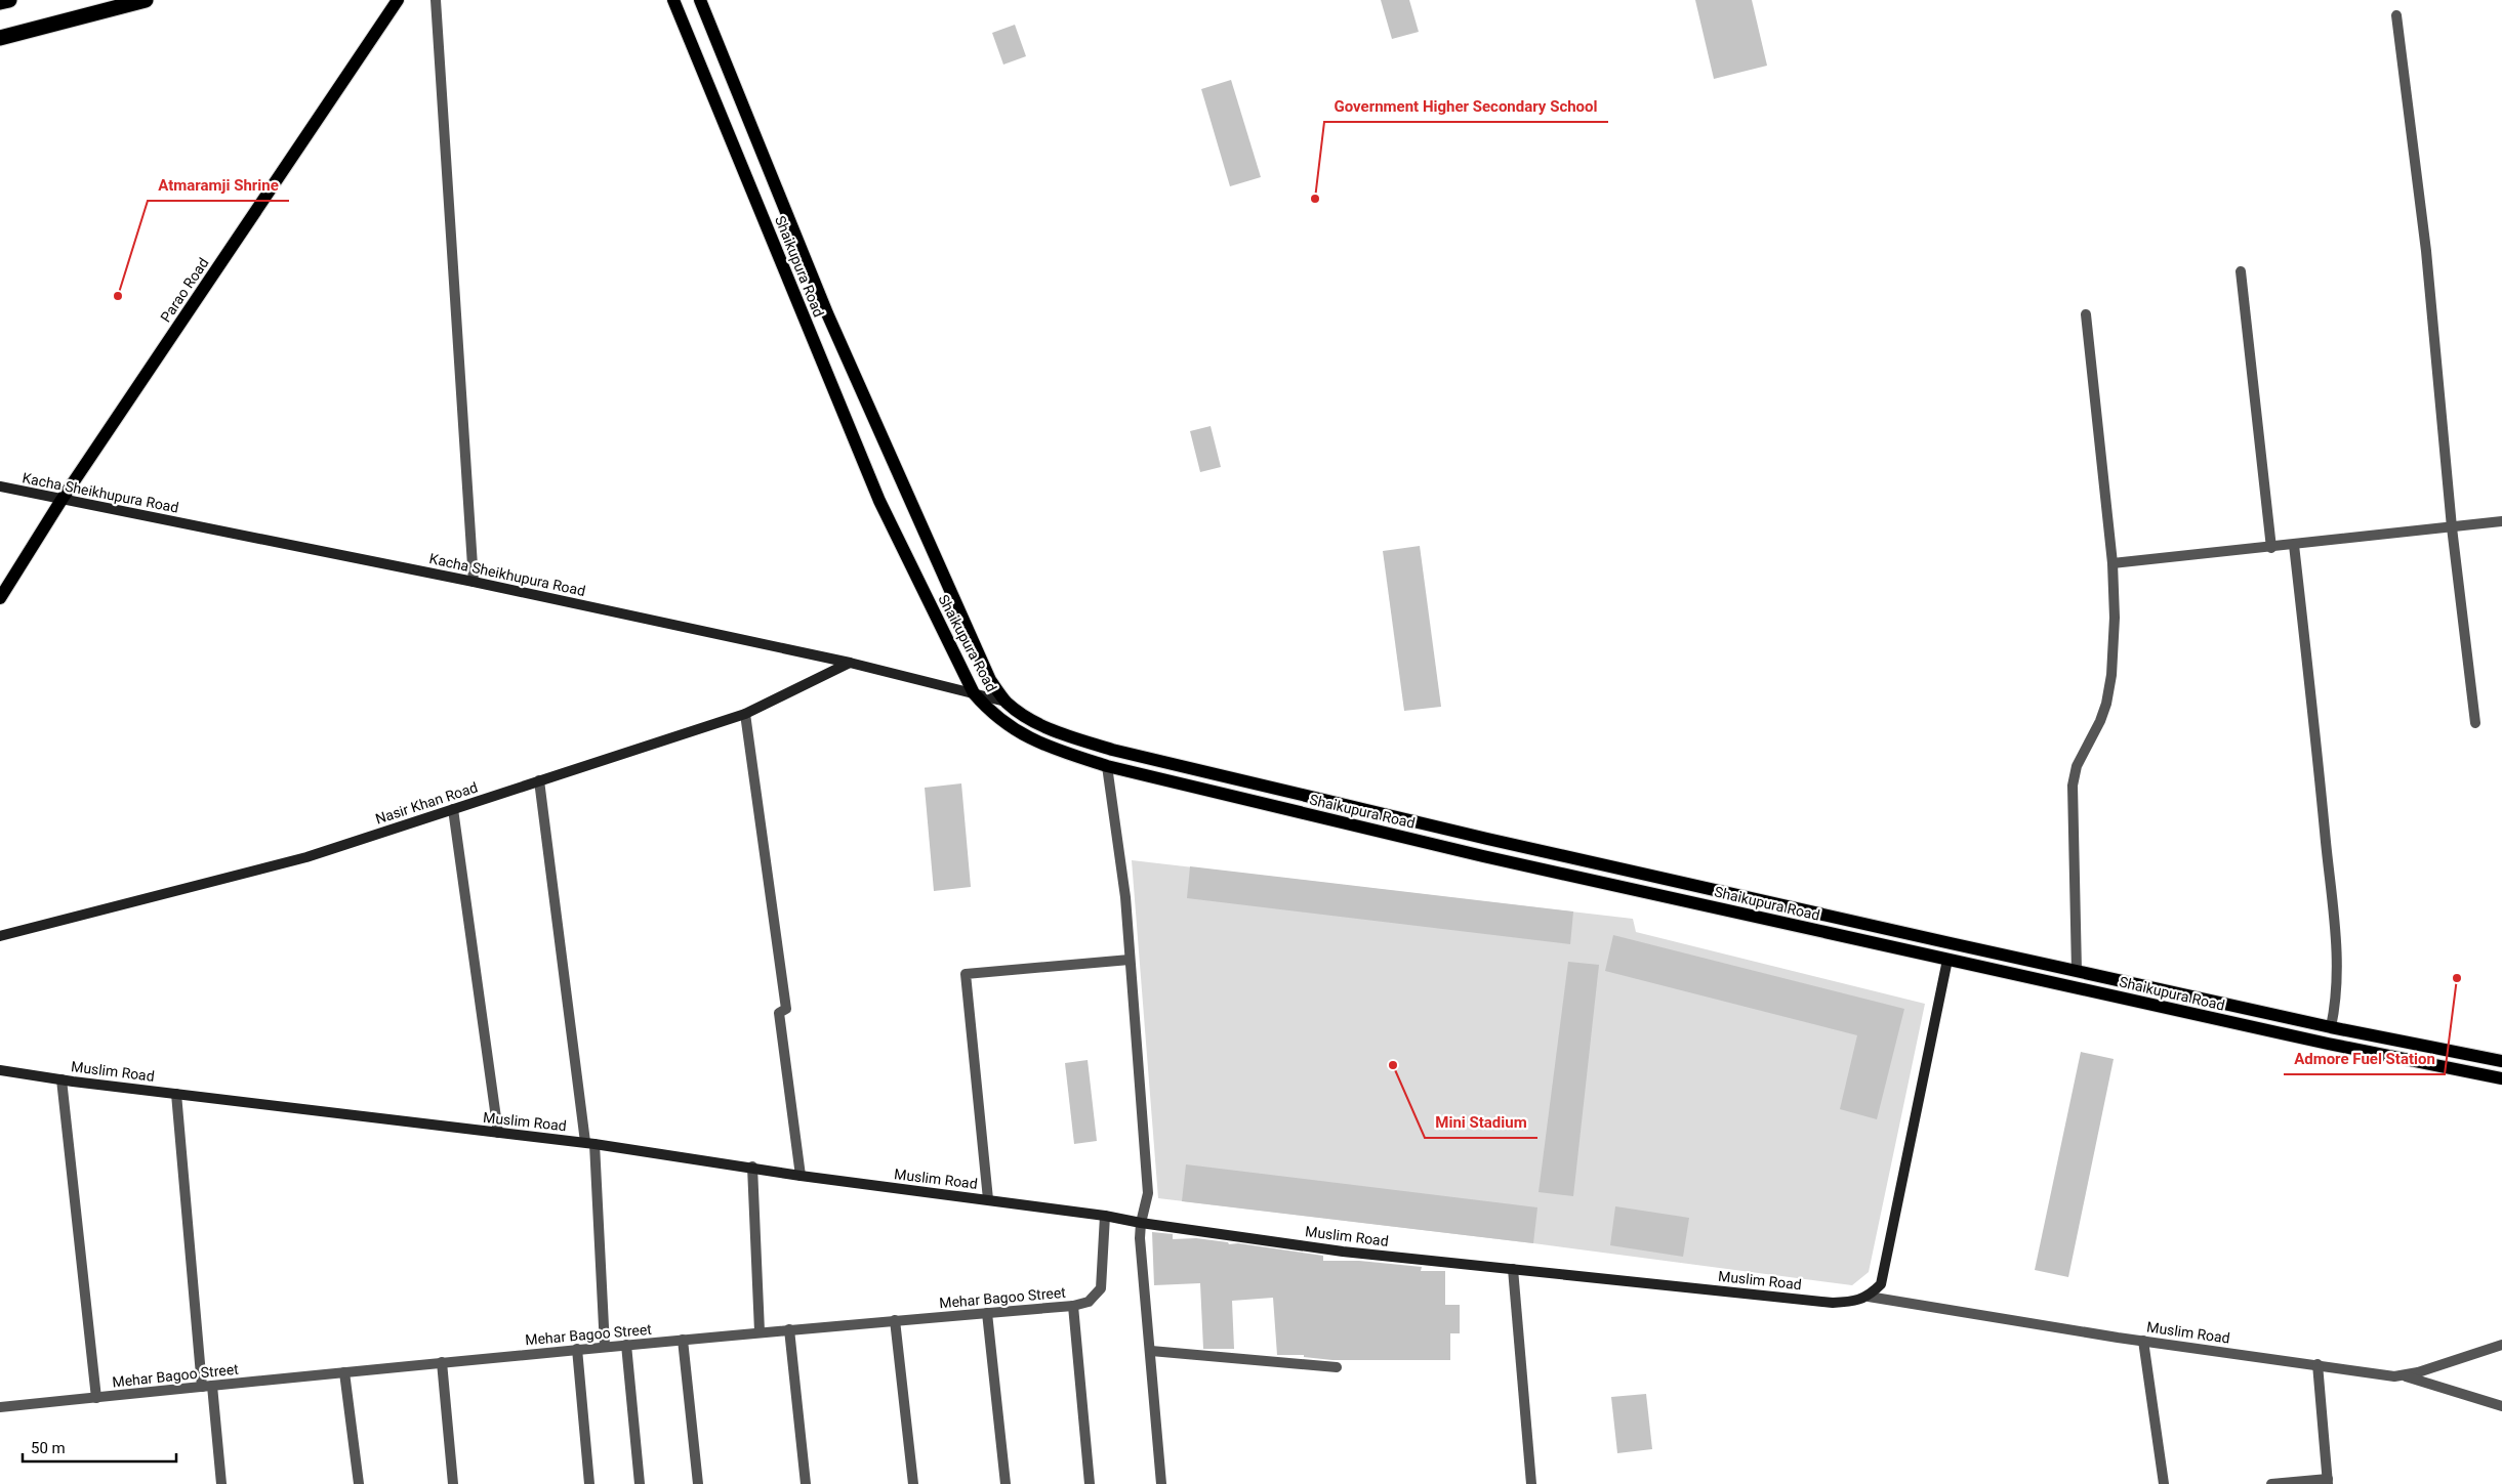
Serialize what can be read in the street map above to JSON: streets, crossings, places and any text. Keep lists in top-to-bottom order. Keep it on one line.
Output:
{"streets":{"main road":["Shaikupura Road","Parao Road"],"street":["Kacha Sheikhupura Road","Nasir Khan Road","Muslim Road","Mehar Bagoo Street"]},"crossings":[["Shaikupura Road","Kacha Sheikhupura Road"],["Parao Road","Kacha Sheikhupura Road"],["Kacha Sheikhupura Road","Nasir Khan Road"],["Muslim Road","Mehar Bagoo Street"]],"places":["Government Higher Secondary School","Atmaramji Shrine","Admore Fuel Station","Mini Stadium"],"scale_bar":"50 m"}
